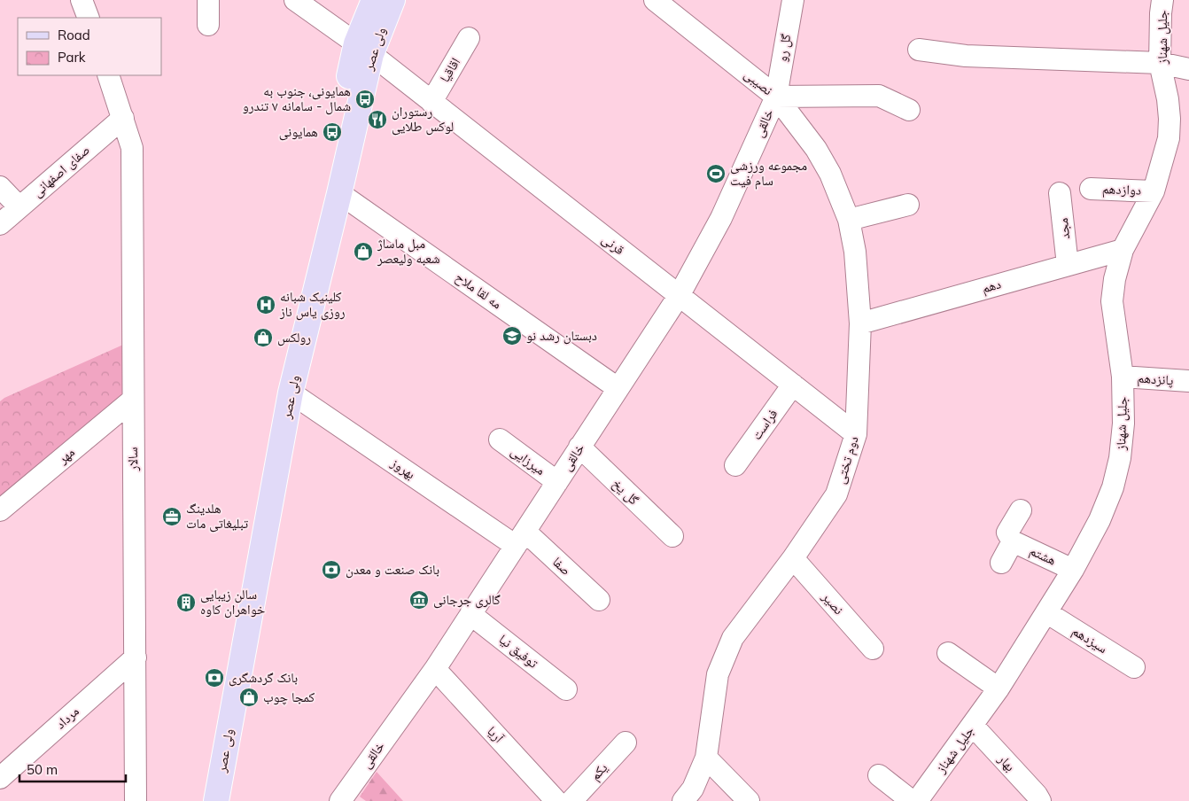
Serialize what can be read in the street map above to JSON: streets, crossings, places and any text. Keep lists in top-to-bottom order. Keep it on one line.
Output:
{"streets":{"main road":["ولی عصر"],"street":["جلیل شهناز","گل رو","اقاقیا","نصیبی","خالقی","صفای اصفهانی","دوازدهم","مجد","قرنی","دهم","مه لقا ملاح","پانزدهم","فراست","مهر","سالار","دوم تختی","میرزایی","بهروز","گل یخ","هشتم","صفا","نصیر","سیزدهم","توفیق نیا","مرداد","آریا","بهار","یکم"]},"crossings":[["جلیل شهناز","دوازدهم"],["جلیل شهناز","دهم"],["جلیل شهناز","پانزدهم"],["جلیل شهناز","هشتم"],["جلیل شهناز","سیزدهم"],["جلیل شهناز","بهار"],["گل رو","نصیبی"],["گل رو","خالقی"],["گل رو","دوم تختی"],["ولی عصر","قرنی"],["ولی عصر","مه لقا ملاح"],["ولی عصر","بهروز"],["اقاقیا","قرنی"],["نصیبی","خالقی"],["نصیبی","دوم تختی"],["خالقی","قرنی"],["خالقی","مه لقا ملاح"],["خالقی","دوم تختی"],["خالقی","میرزایی"],["خالقی","بهروز"],["خالقی","گل یخ"],["خالقی","صفا"],["خالقی","توفیق نیا"],["خالقی","آریا"],["صفای اصفهانی","سالار"],["مجد","دهم"],["قرنی","فراست"],["قرنی","دوم تختی"],["دهم","دوم تختی"],["مهر","سالار"],["سالار","مرداد"],["دوم تختی","نصیر"],["بهروز","صفا"]],"places":{"bus stop":["همایونی، جنوب به شمال - سامانه ۷ تندرو","همایونی"],"restaurant":["رستوران لوکس طلایی"],"sports":["مجموعه ورزشی سام فیت"],"shop":["مبل ماساژ شعبه ولیعصر","رولکس","کمجا چوب"],"hospital":["کلینیک شبانه روزی یاس ناز"],"school or university":["دبستان رشد نو"],"office":["هلدینگ تبلیغاتی مات"],"bank":["بانک صنعت و معدن","بانک گردشگری"],"museum":["گالری جرجانی"],"building":["سالن زیبایی خواهران کاوه"]},"legend":["Road","Park"],"scale_bar":"50 m"}
